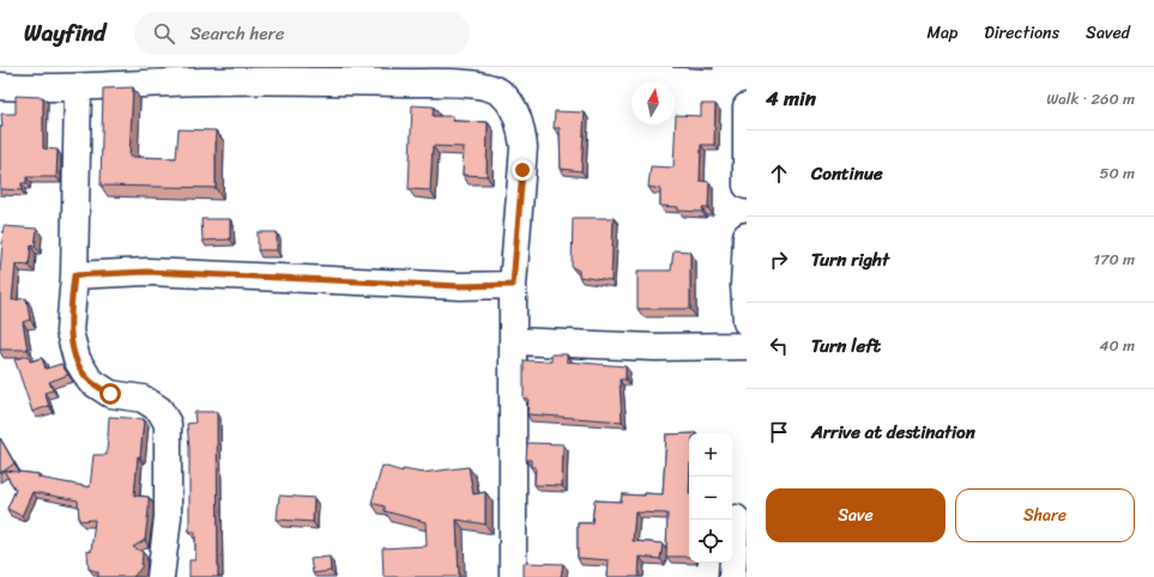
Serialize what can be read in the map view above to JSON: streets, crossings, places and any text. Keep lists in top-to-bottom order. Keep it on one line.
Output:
{"north":"top","page":{"header":"Wayfind","search":"Search here","nav":["Map","Directions","Saved"],"heading":["4 min","Walk · 260 m"],"list":[["Continue","50 m"],["Turn right","170 m"],["Turn left","40 m"],"Arrive at destination"],"map_buttons":["+","−"],"buttons":["Save","Share"]}}
